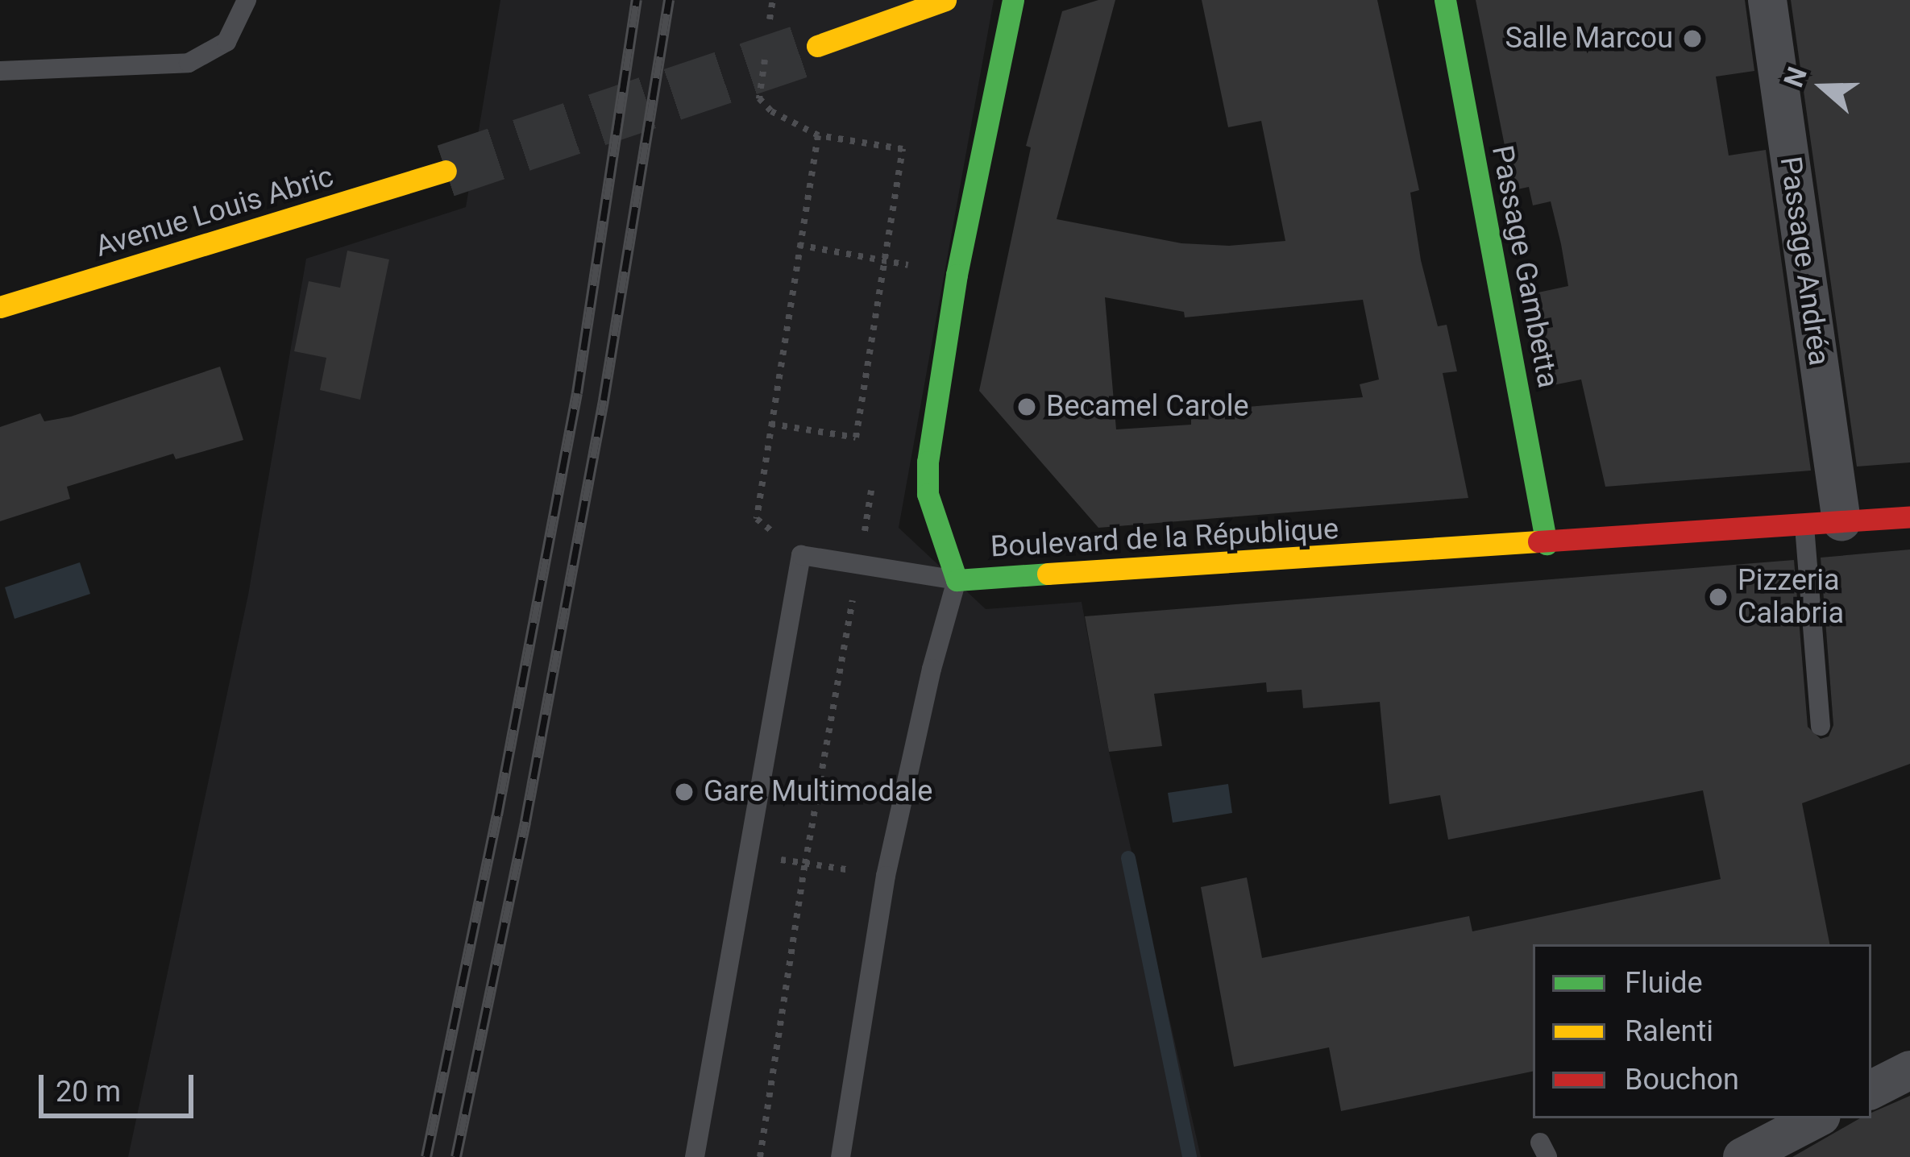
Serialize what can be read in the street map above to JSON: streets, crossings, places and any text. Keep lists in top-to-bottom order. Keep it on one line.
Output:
{"streets":{"main road":["Avenue Louis Abric","Passage Gambetta","Boulevard de la République"],"street":["Passage Andréa"]},"crossings":[["Passage Andréa","Boulevard de la République"],["Passage Gambetta","Boulevard de la République"]],"places":["Salle Marcou","Becamel Carole","Pizzeria Calabria","Gare Multimodale"],"legend":["Fluide","Ralenti","Bouchon"],"scale_bar":"20 m","north":"left"}
